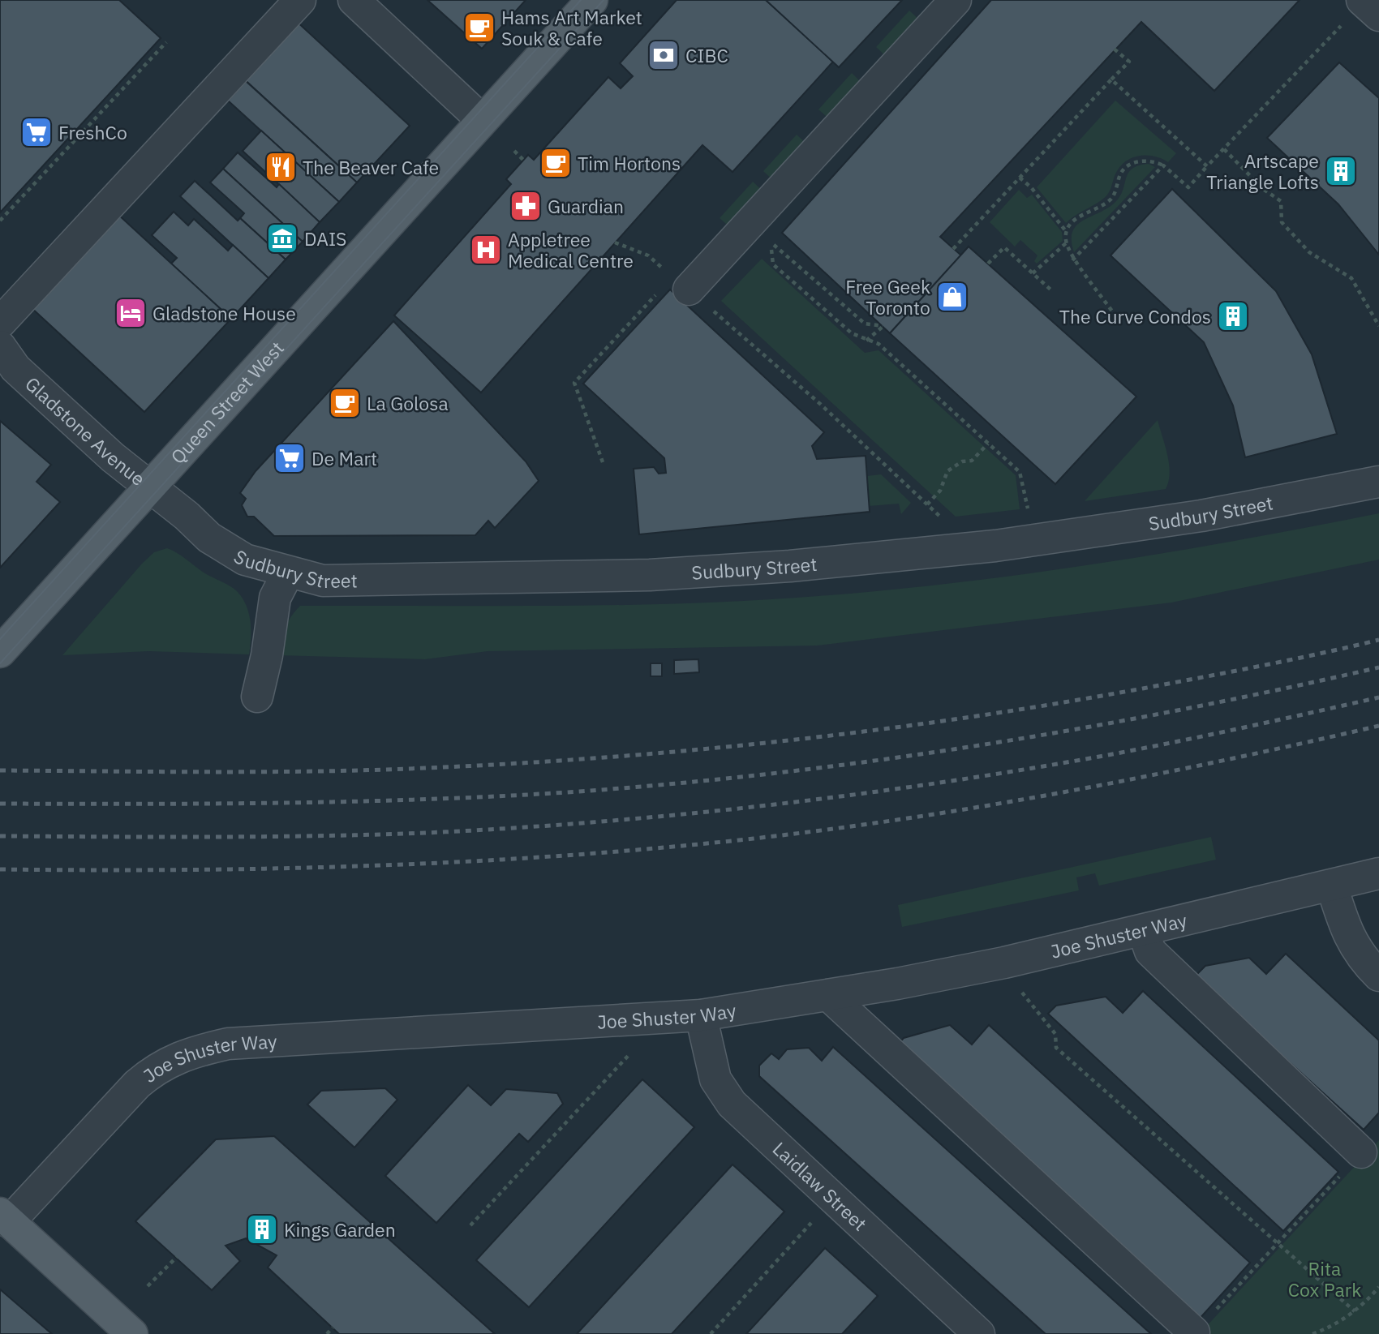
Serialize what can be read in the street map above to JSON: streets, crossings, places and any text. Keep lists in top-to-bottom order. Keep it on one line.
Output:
{"streets":{"main road":["Queen Street West"],"street":["Gladstone Avenue","Sudbury Street","Joe Shuster Way","Laidlaw Street"]},"crossings":[["Queen Street West","Gladstone Avenue"],["Queen Street West","Sudbury Street"],["Gladstone Avenue","Sudbury Street"],["Joe Shuster Way","Laidlaw Street"]],"parks":["Rita Cox Park"],"places":{"cafe":["Hams Art Market Souk & Cafe","Tim Hortons","La Golosa"],"bank":["CIBC"],"supermarket":["FreshCo","De Mart"],"restaurant":["The Beaver Cafe"],"building":["Artscape Triangle Lofts","The Curve Condos","Kings Garden"],"pharmacy":["Guardian"],"museum":["DAIS"],"hospital":["Appletree Medical Centre"],"shop":["Free Geek Toronto"],"hotel":["Gladstone House"]}}
